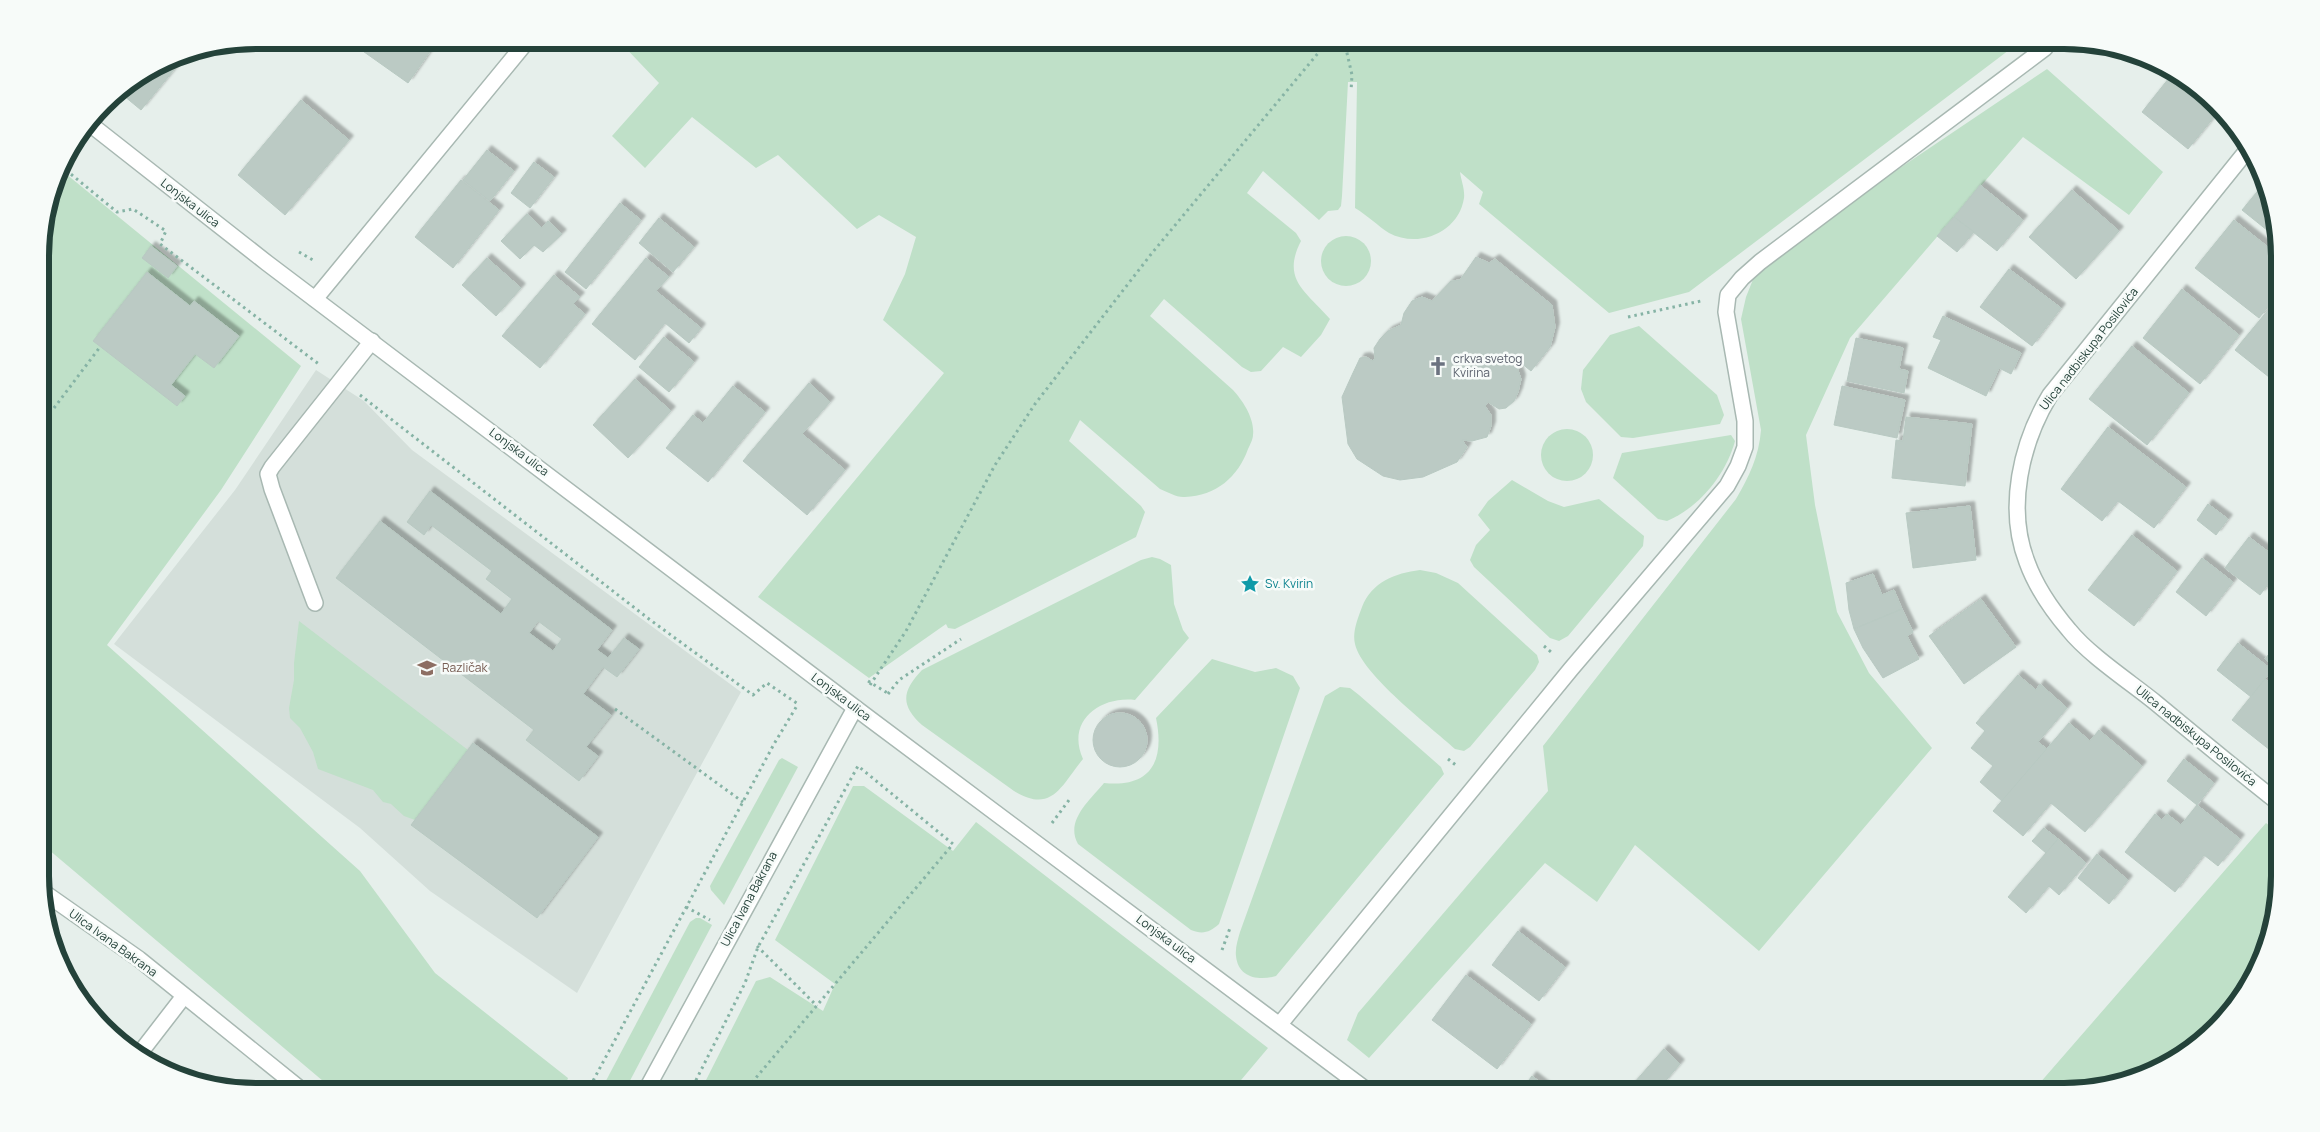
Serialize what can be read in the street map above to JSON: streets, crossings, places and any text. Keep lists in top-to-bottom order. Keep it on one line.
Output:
{"streets":{"street":["Lonjska ulica","Ulica nadbiskupa Posilovića","Ulica Ivana Bakrana"]},"crossings":[["Lonjska ulica","Ulica Ivana Bakrana"]],"places":{"church":["crkva svetog Kvirina"],"place":["Sv. Kvirin"],"school or university":["Različak"]}}
